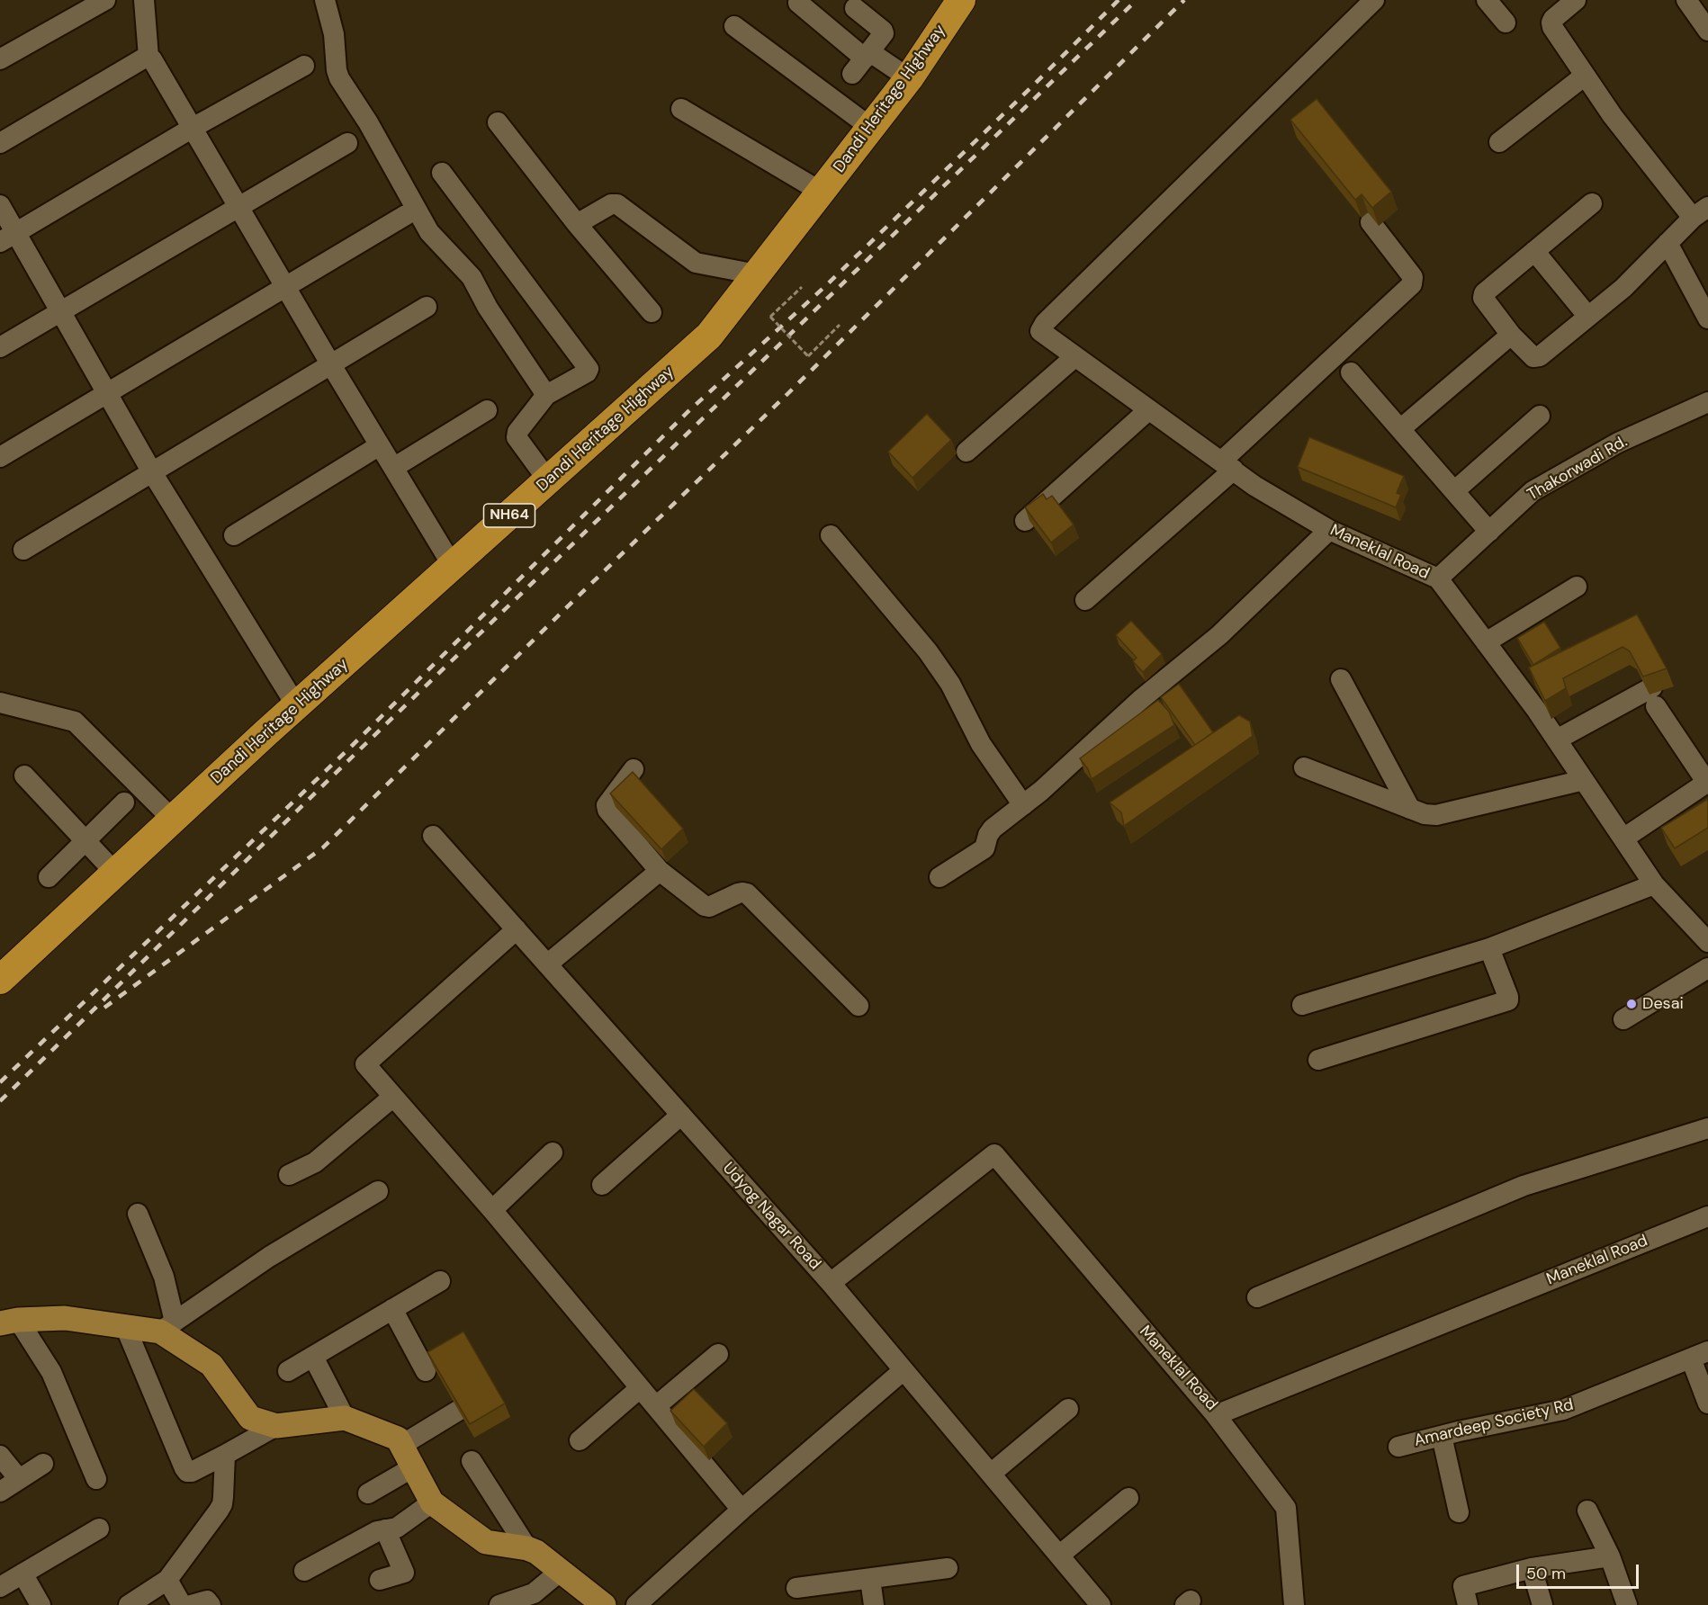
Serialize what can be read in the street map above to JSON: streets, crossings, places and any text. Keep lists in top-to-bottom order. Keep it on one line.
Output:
{"streets":{"highway":["Dandi Heritage Highway","NH64"],"street":["Thakorwadi Rd.","Maneklal Road","Udyog Nagar Road","Amardeep Society Rd"]},"crossings":[["Thakorwadi Rd.","Maneklal Road"],["Maneklal Road","Udyog Nagar Road"]],"places":["Desai"],"scale_bar":"50 m"}
